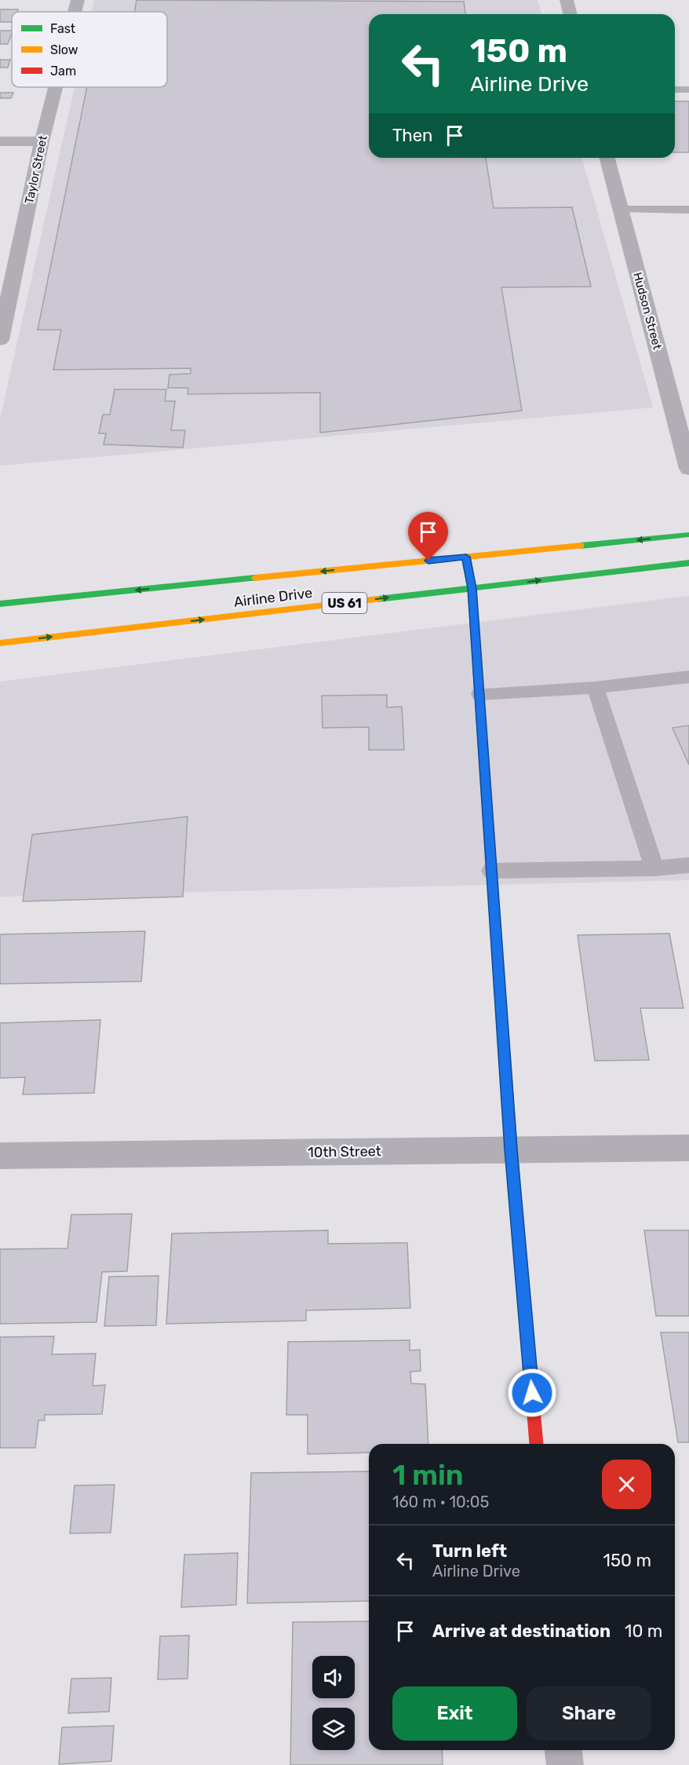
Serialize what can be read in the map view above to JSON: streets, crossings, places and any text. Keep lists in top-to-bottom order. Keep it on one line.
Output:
{"streets":{"main road":["Airline Drive","US 61"],"street":["Taylor Street","Hudson Street","10th Street"]},"legend":["Fast","Slow","Jam"],"page":{"turn":["150 m","Airline Drive"],"then":"Then","heading":["1 min","160 m · 10:05"],"list":[{"name":"Turn left","note":"Airline Drive","value":"150 m"},{"name":"Arrive at destination","value":"10 m"}],"buttons":["Exit","Share"]}}
